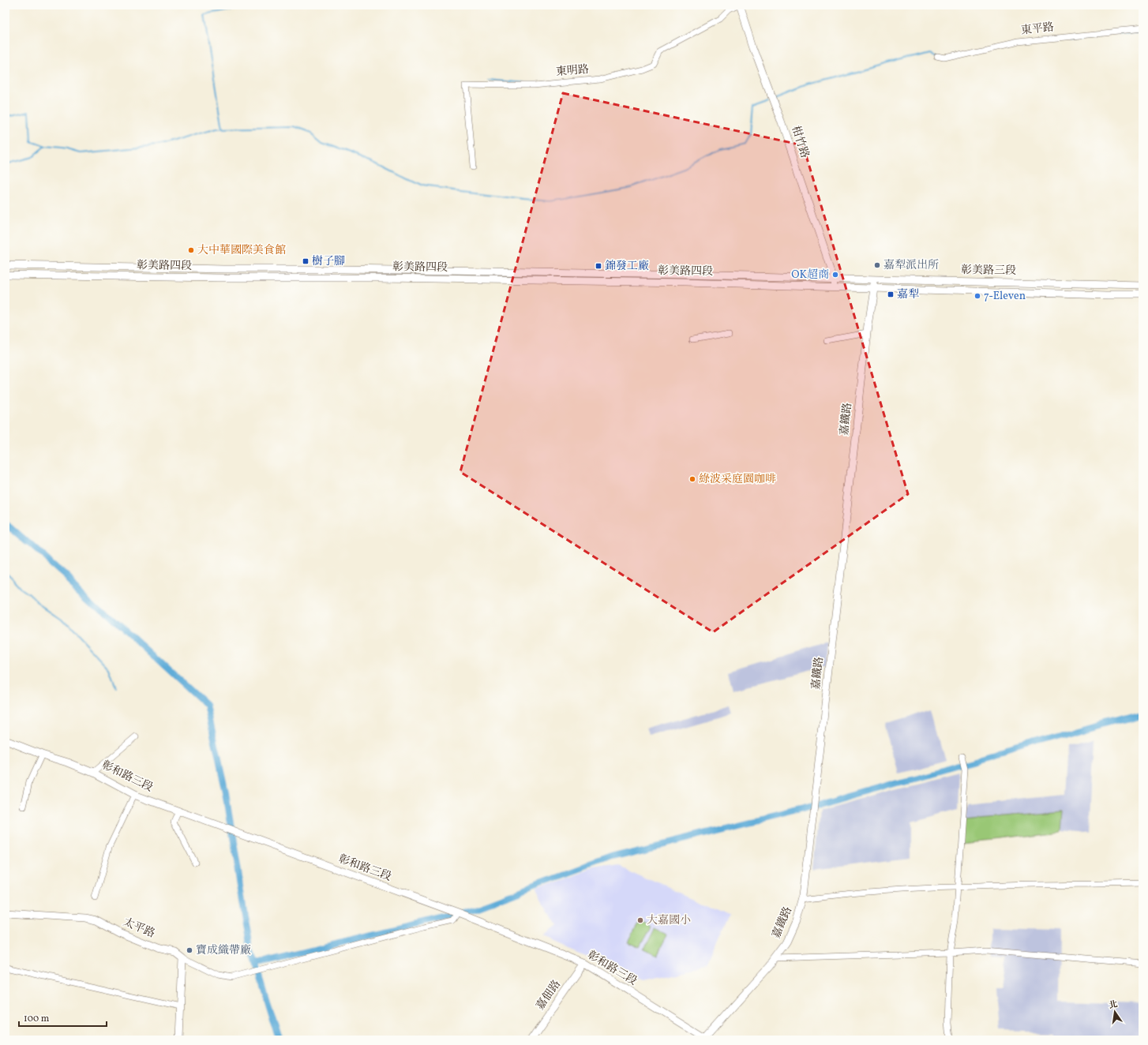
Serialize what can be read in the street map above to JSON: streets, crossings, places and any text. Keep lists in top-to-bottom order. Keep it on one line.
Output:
{"streets":{"main road":["柑竹路","彰美路四段","彰美路三段","嘉鐵路","彰和路三段","太平路","嘉佃路"],"street":["東平路","東明路"]},"crossings":[["東明路","柑竹路"],["柑竹路","彰美路四段"],["柑竹路","彰美路三段"],["彰美路四段","彰美路三段"],["彰美路三段","嘉鐵路"],["嘉鐵路","彰和路三段"],["彰和路三段","嘉佃路"]],"places":{"other":["大中華國際美食館","嘉犁派出所","OK超商","7-Eleven","綠波采庭園咖啡","大嘉國小","寶成織帶廠"],"transit":["樹子腳","錦發工廠","嘉犁"]},"scale_bar":"100 m","north":"top"}
